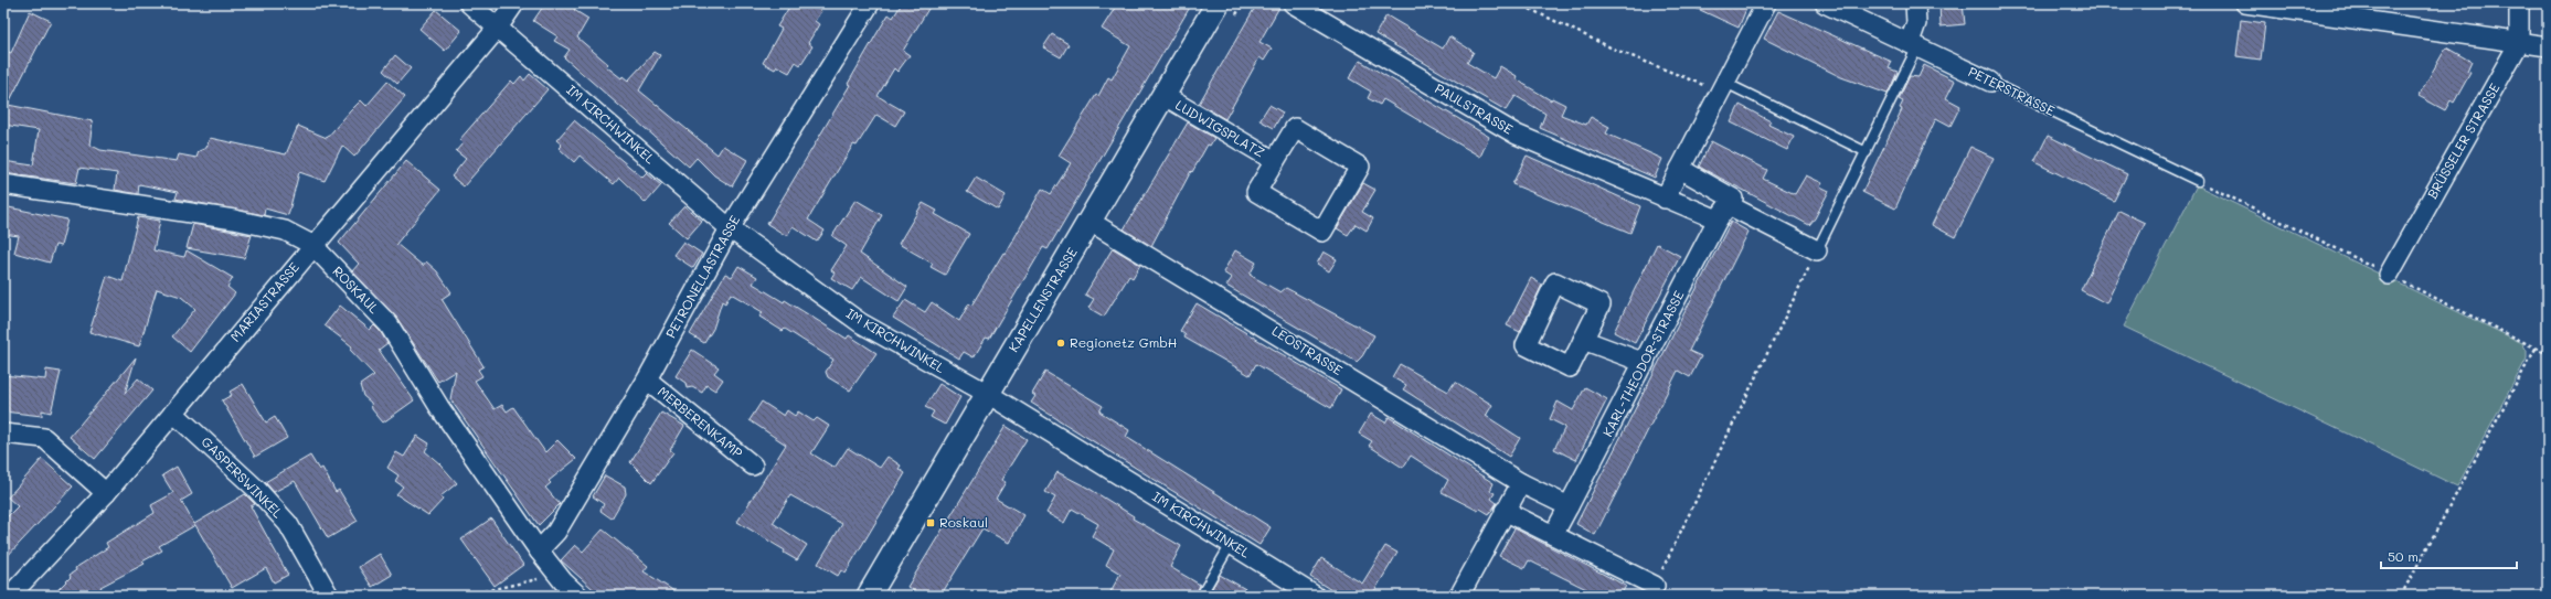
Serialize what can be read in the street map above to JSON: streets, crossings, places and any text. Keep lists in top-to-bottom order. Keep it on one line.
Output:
{"streets":{"street":["PETERSTRASSE","PAULSTRASSE","IM KIRCHWINKEL","LUDWIGSPLATZ","BRÜSSELER STRASSE","PETRONELLASTRASSE","ROSKAUL","KAPELLENSTRASSE","MARIASTRASSE","LEOSTRASSE","KARL-THEODOR-STRASSE","MERBERENKAMP","GASPERSWINKEL"]},"crossings":[["PAULSTRASSE","KARL-THEODOR-STRASSE"],["IM KIRCHWINKEL","PETRONELLASTRASSE"],["IM KIRCHWINKEL","KAPELLENSTRASSE"],["IM KIRCHWINKEL","MARIASTRASSE"],["LUDWIGSPLATZ","KAPELLENSTRASSE"],["PETRONELLASTRASSE","ROSKAUL"],["PETRONELLASTRASSE","MERBERENKAMP"],["ROSKAUL","MARIASTRASSE"],["KAPELLENSTRASSE","LEOSTRASSE"],["MARIASTRASSE","GASPERSWINKEL"],["LEOSTRASSE","KARL-THEODOR-STRASSE"]],"places":{"other":["Regionetz GmbH"],"transit":["Roskaul"]},"scale_bar":"50 m"}
